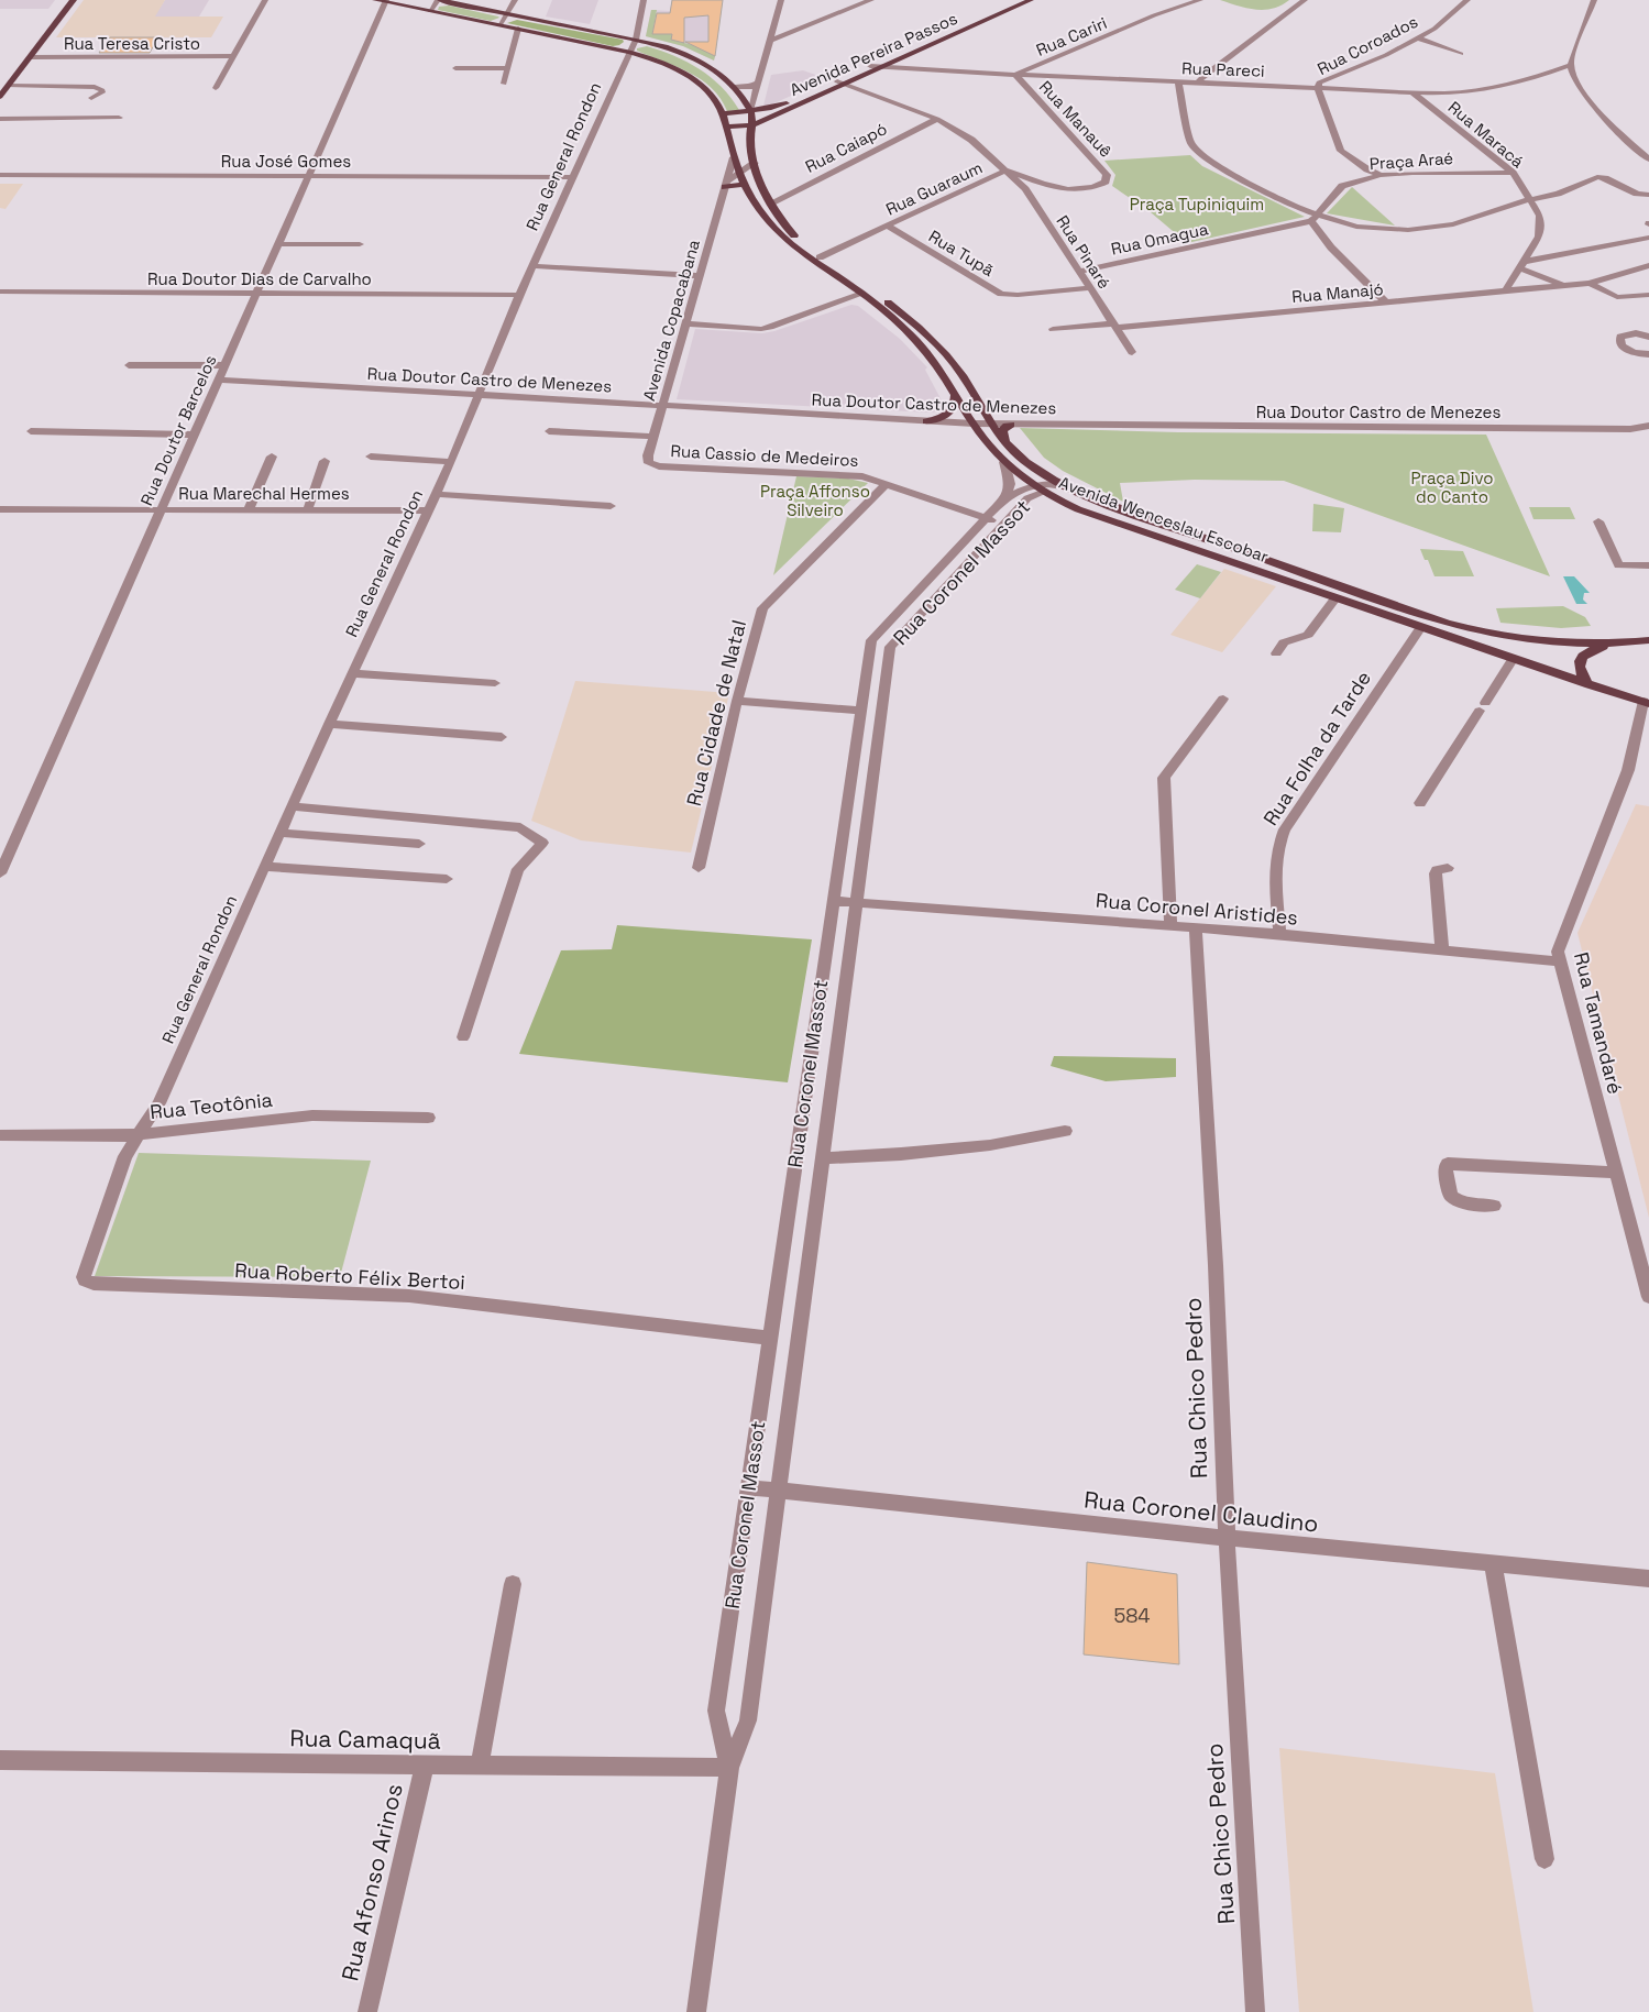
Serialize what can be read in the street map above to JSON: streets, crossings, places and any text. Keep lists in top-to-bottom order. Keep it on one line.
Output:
{"streets":{"main road":["Avenida Pereira Passos","Avenida Wenceslau Escobar"],"street":["Rua Cariri","Rua Teresa Cristo","Rua Coroados","Rua Pareci","Rua Manauê","Rua Maracá","Rua Caiapó","Rua General Rondon","Rua José Gomes","Praça Araé","Rua Guaraum","Rua Omagua","Rua Pinaré","Rua Tupã","Rua Doutor Dias de Carvalho","Rua Manajó","Avenida Copacabana","Rua Doutor Castro de Menezes","Rua Doutor Barcelos","Rua Cassio de Medeiros","Rua Marechal Hermes","Rua Coronel Massot","Rua Cidade de Natal","Rua Folha da Tarde","Rua Coronel Aristides","Rua Tamandaré","Rua Teotônia","Rua Roberto Félix Bertoi","Rua Chico Pedro","Rua Coronel Claudino","Rua Camaquã","Rua Afonso Arinos"]},"crossings":[["Rua Cariri","Rua Pareci"],["Rua Cariri","Rua Manauê"],["Rua Coroados","Rua Pareci"],["Rua Coroados","Praça Araé"],["Avenida Pereira Passos","Rua Pareci"],["Avenida Pereira Passos","Rua Guaraum"],["Avenida Pereira Passos","Avenida Wenceslau Escobar"],["Rua Pareci","Rua Manauê"],["Rua Pareci","Rua Maracá"],["Rua Manauê","Rua Guaraum"],["Rua Manauê","Rua Pinaré"],["Rua Maracá","Praça Araé"],["Rua Maracá","Rua Manajó"],["Rua Caiapó","Rua Guaraum"],["Rua Caiapó","Avenida Wenceslau Escobar"],["Rua General Rondon","Rua José Gomes"],["Rua General Rondon","Rua Doutor Dias de Carvalho"],["Rua General Rondon","Rua Doutor Castro de Menezes"],["Rua General Rondon","Rua Marechal Hermes"],["Rua General Rondon","Avenida Wenceslau Escobar"],["Rua General Rondon","Rua Teotônia"],["Rua General Rondon","Rua Roberto Félix Bertoi"],["Rua José Gomes","Rua Doutor Barcelos"],["Praça Araé","Rua Omagua"],["Rua Guaraum","Rua Pinaré"],["Rua Guaraum","Rua Tupã"],["Rua Guaraum","Avenida Wenceslau Escobar"],["Rua Omagua","Rua Pinaré"],["Rua Pinaré","Rua Tupã"],["Rua Pinaré","Rua Manajó"],["Rua Doutor Dias de Carvalho","Rua Doutor Barcelos"],["Avenida Copacabana","Rua Doutor Castro de Menezes"],["Avenida Copacabana","Rua Cassio de Medeiros"],["Avenida Copacabana","Avenida Wenceslau Escobar"],["Rua Doutor Castro de Menezes","Rua Doutor Barcelos"],["Rua Doutor Castro de Menezes","Avenida Wenceslau Escobar"],["Rua Doutor Barcelos","Rua Marechal Hermes"],["Rua Doutor Barcelos","Avenida Wenceslau Escobar"],["Rua Cassio de Medeiros","Rua Coronel Massot"],["Rua Cassio de Medeiros","Rua Cidade de Natal"],["Avenida Wenceslau Escobar","Rua Coronel Massot"],["Avenida Wenceslau Escobar","Rua Folha da Tarde"],["Avenida Wenceslau Escobar","Rua Tamandaré"],["Rua Coronel Massot","Rua Coronel Aristides"],["Rua Coronel Massot","Rua Roberto Félix Bertoi"],["Rua Coronel Massot","Rua Coronel Claudino"],["Rua Coronel Massot","Rua Camaquã"],["Rua Folha da Tarde","Rua Coronel Aristides"],["Rua Coronel Aristides","Rua Tamandaré"],["Rua Coronel Aristides","Rua Chico Pedro"],["Rua Teotônia","Rua Roberto Félix Bertoi"],["Rua Chico Pedro","Rua Coronel Claudino"],["Rua Camaquã","Rua Afonso Arinos"]],"parks":["Praça Tupiniquim","Praça Divo do Canto","Praça Affonso Silveiro"],"house_numbers":["584"]}
